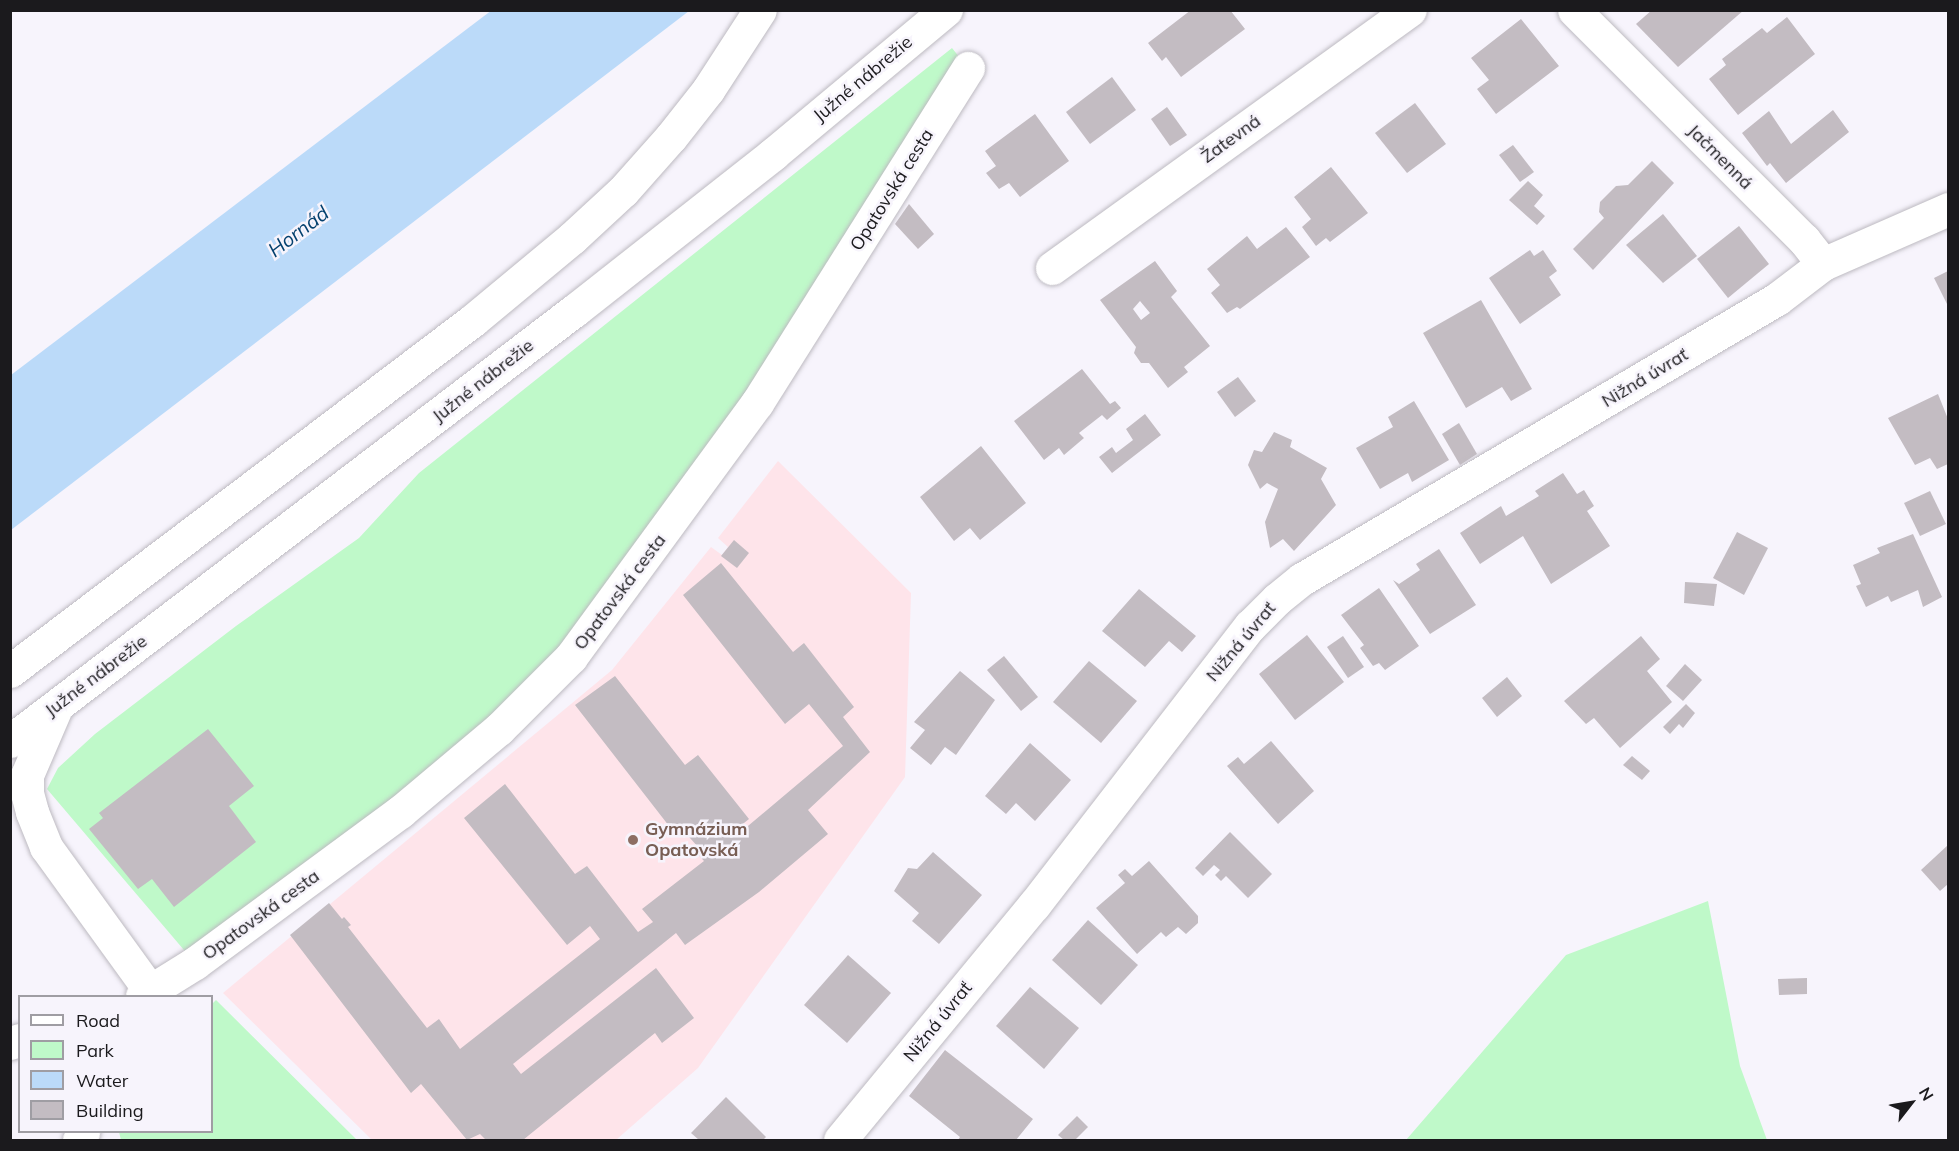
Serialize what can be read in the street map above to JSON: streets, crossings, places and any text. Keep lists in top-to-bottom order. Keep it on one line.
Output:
{"streets":{"main road":["Južné nábrežie","Žatevná","Jačmenná","Opatovská cesta","Nižná úvrať"]},"crossings":[["Jačmenná","Nižná úvrať"]],"water":["Hornád"],"places":["Gymnázium Opatovská"],"legend":["Road","Park","Water","Building"],"north":"top right"}
